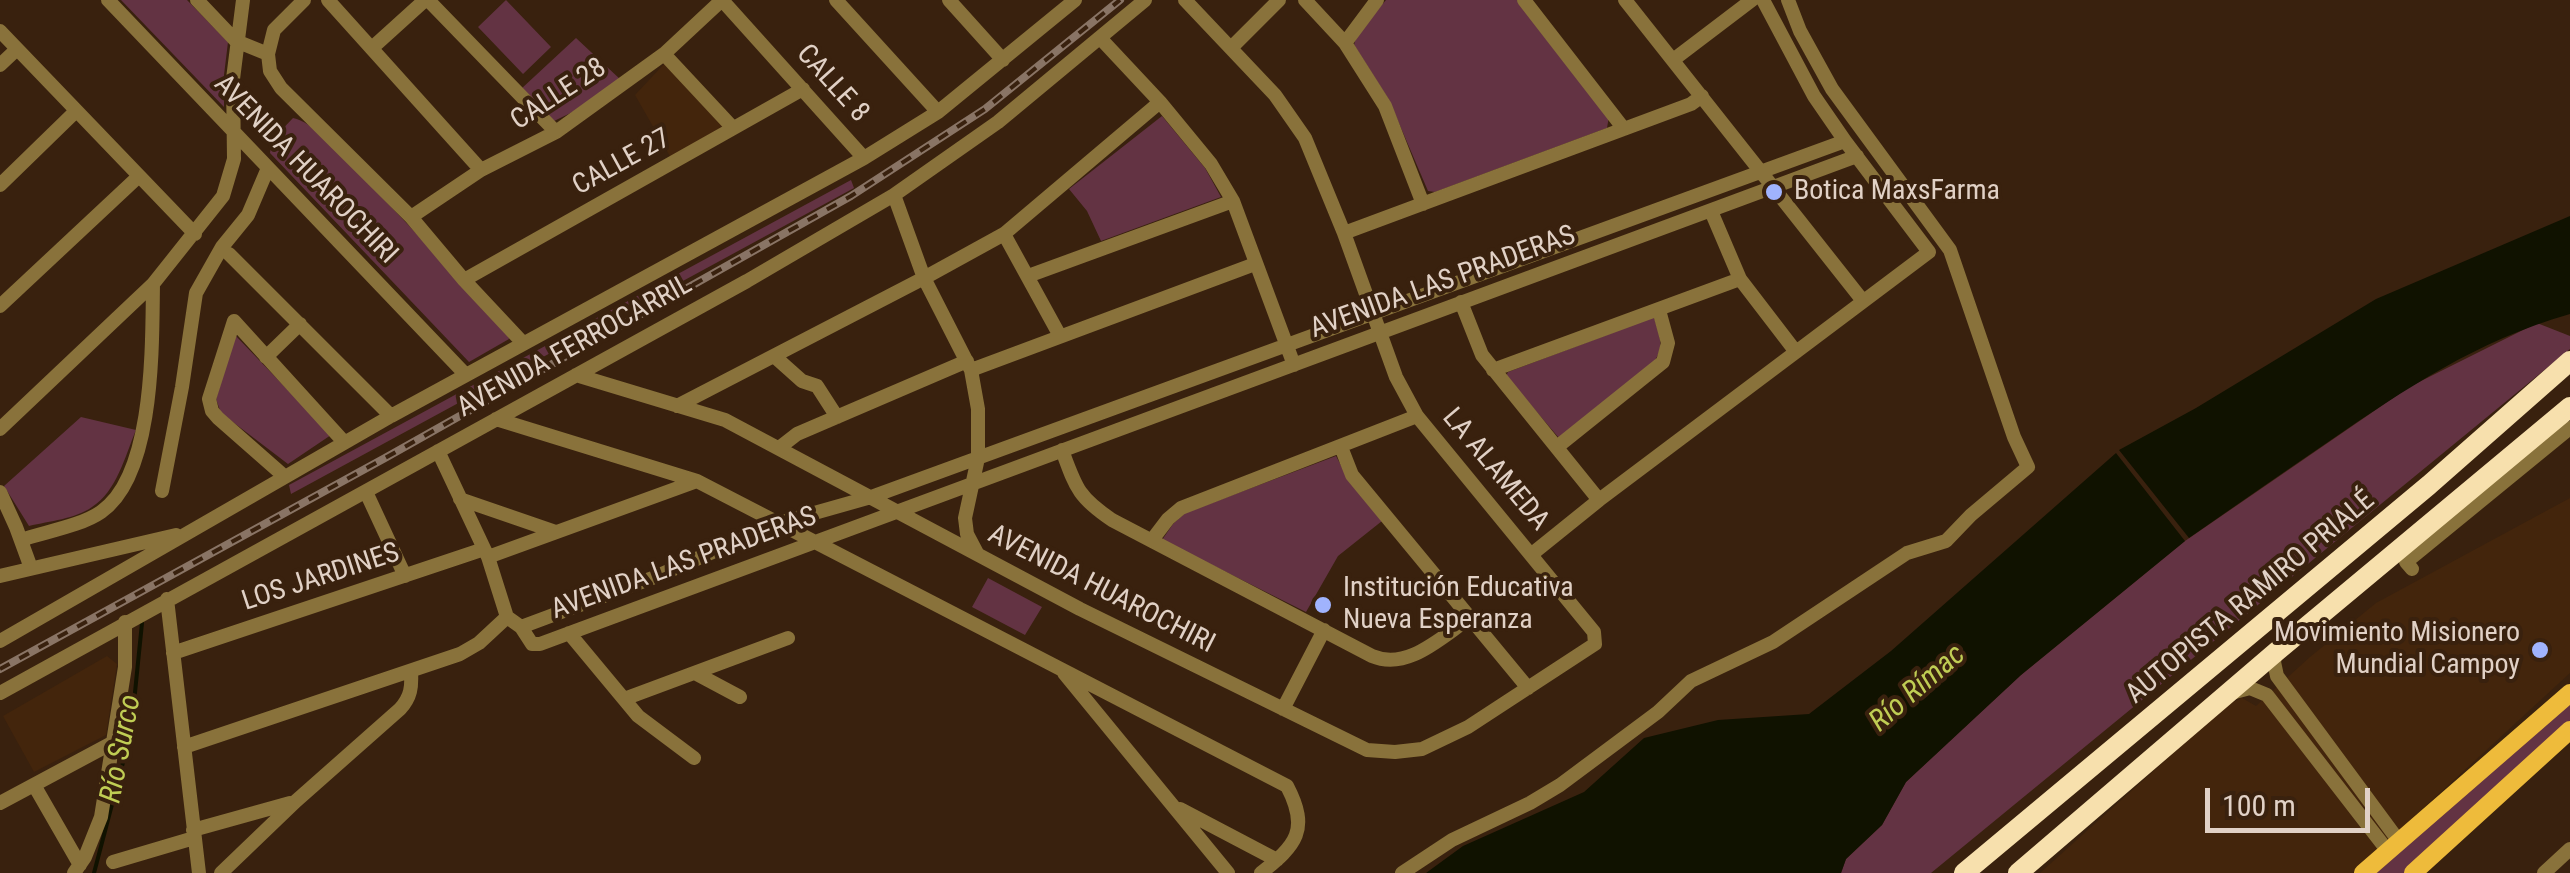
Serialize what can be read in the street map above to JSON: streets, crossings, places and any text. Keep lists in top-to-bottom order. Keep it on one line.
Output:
{"streets":{"highway":["AUTOPISTA RAMIRO PRIALÉ"],"street":["CALLE 8","CALLE 28","CALLE 27","AVENIDA HUAROCHIRI","AVENIDA LAS PRADERAS","AVENIDA FERROCARRIL","LA ALAMEDA","LOS JARDINES"]},"crossings":[["CALLE 8","CALLE 28"],["CALLE 8","CALLE 27"],["CALLE 8","AVENIDA FERROCARRIL"],["CALLE 28","AVENIDA HUAROCHIRI"],["CALLE 27","AVENIDA HUAROCHIRI"],["AVENIDA HUAROCHIRI","AVENIDA LAS PRADERAS"],["AVENIDA HUAROCHIRI","AVENIDA FERROCARRIL"],["AVENIDA HUAROCHIRI","LA ALAMEDA"],["AVENIDA LAS PRADERAS","LA ALAMEDA"]],"water":["Río Rímac","Río Surco"],"places":["Botica MaxsFarma","Institución Educativa Nueva Esperanza","Movimiento Misionero Mundial Campoy"],"scale_bar":"100 m"}
